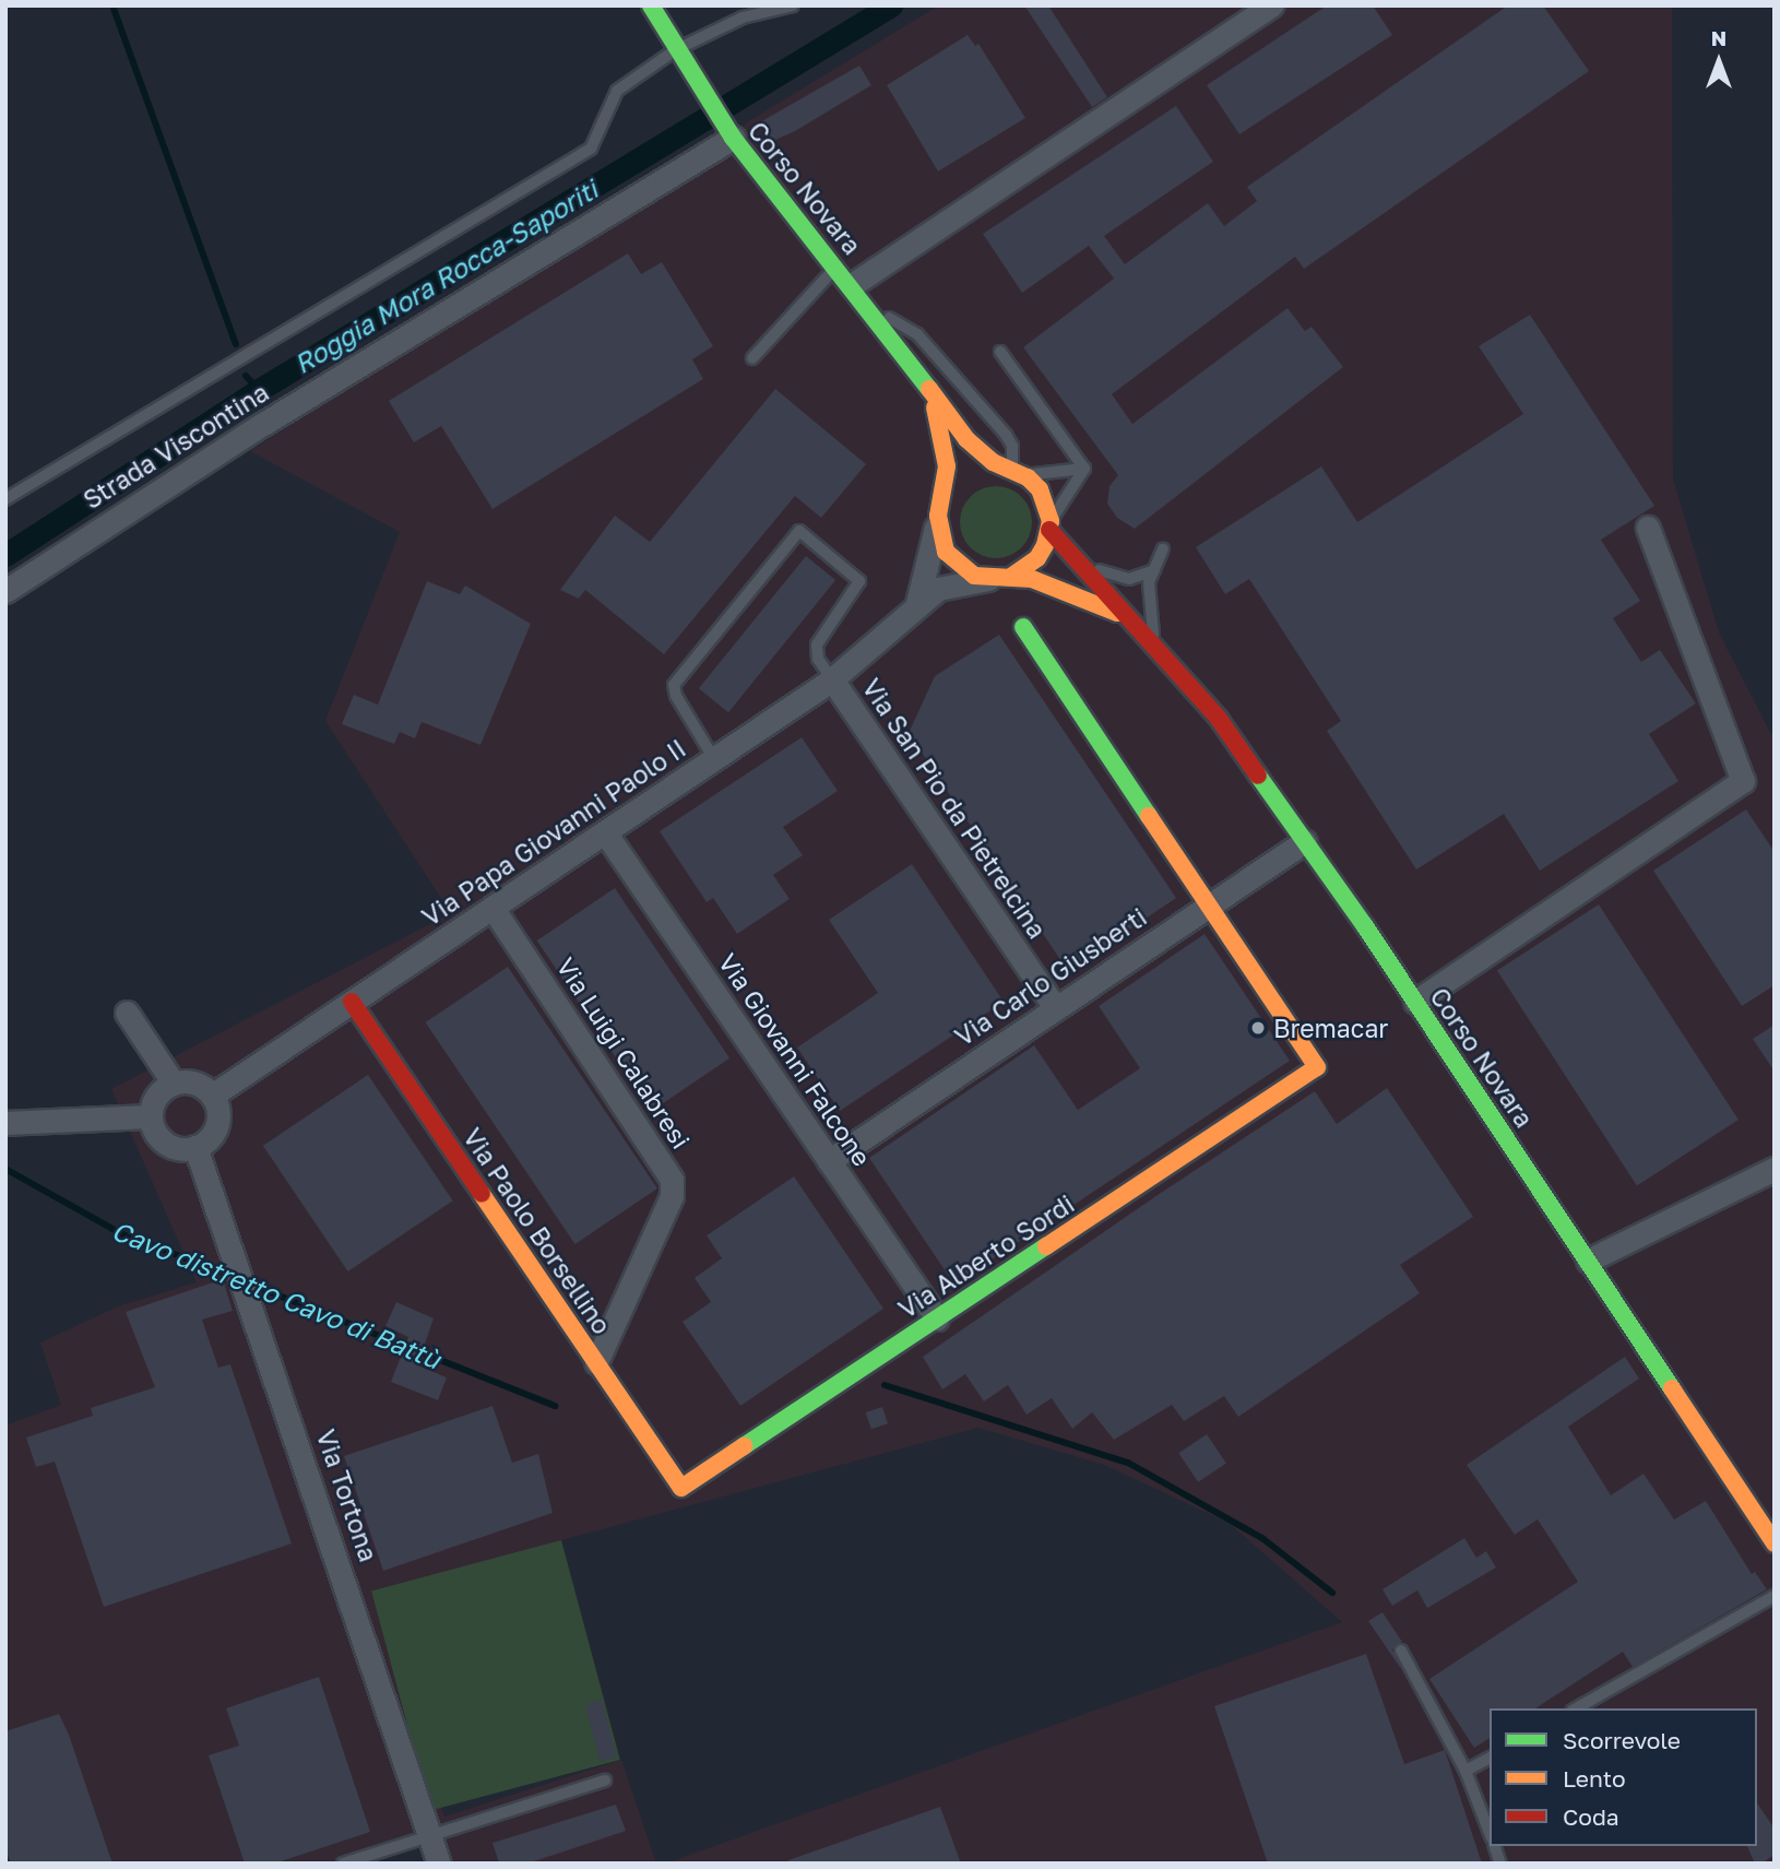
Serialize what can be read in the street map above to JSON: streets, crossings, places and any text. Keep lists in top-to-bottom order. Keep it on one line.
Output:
{"streets":{"main road":["Corso Novara","Via Paolo Borsellino","Via Alberto Sordi"],"street":["Strada Viscontina","Via San Pio da Pietrelcina","Via Papa Giovanni Paolo II","Via Carlo Giusberti","Via Luigi Calabresi","Via Giovanni Falcone","Via Tortona"]},"crossings":[["Corso Novara","Strada Viscontina"],["Corso Novara","Via Papa Giovanni Paolo II"],["Corso Novara","Via Carlo Giusberti"],["Via San Pio da Pietrelcina","Via Papa Giovanni Paolo II"],["Via San Pio da Pietrelcina","Via Carlo Giusberti"],["Via Papa Giovanni Paolo II","Via Luigi Calabresi"],["Via Papa Giovanni Paolo II","Via Giovanni Falcone"],["Via Papa Giovanni Paolo II","Via Paolo Borsellino"],["Via Papa Giovanni Paolo II","Via Tortona"],["Via Carlo Giusberti","Via Giovanni Falcone"],["Via Carlo Giusberti","Via Alberto Sordi"],["Via Luigi Calabresi","Via Paolo Borsellino"],["Via Giovanni Falcone","Via Alberto Sordi"],["Via Paolo Borsellino","Via Alberto Sordi"]],"water":["Roggia Mora Rocca-Saporiti","Cavo distretto Cavo di Battù"],"places":["Bremacar"],"legend":["Scorrevole","Lento","Coda"],"north":"top"}
